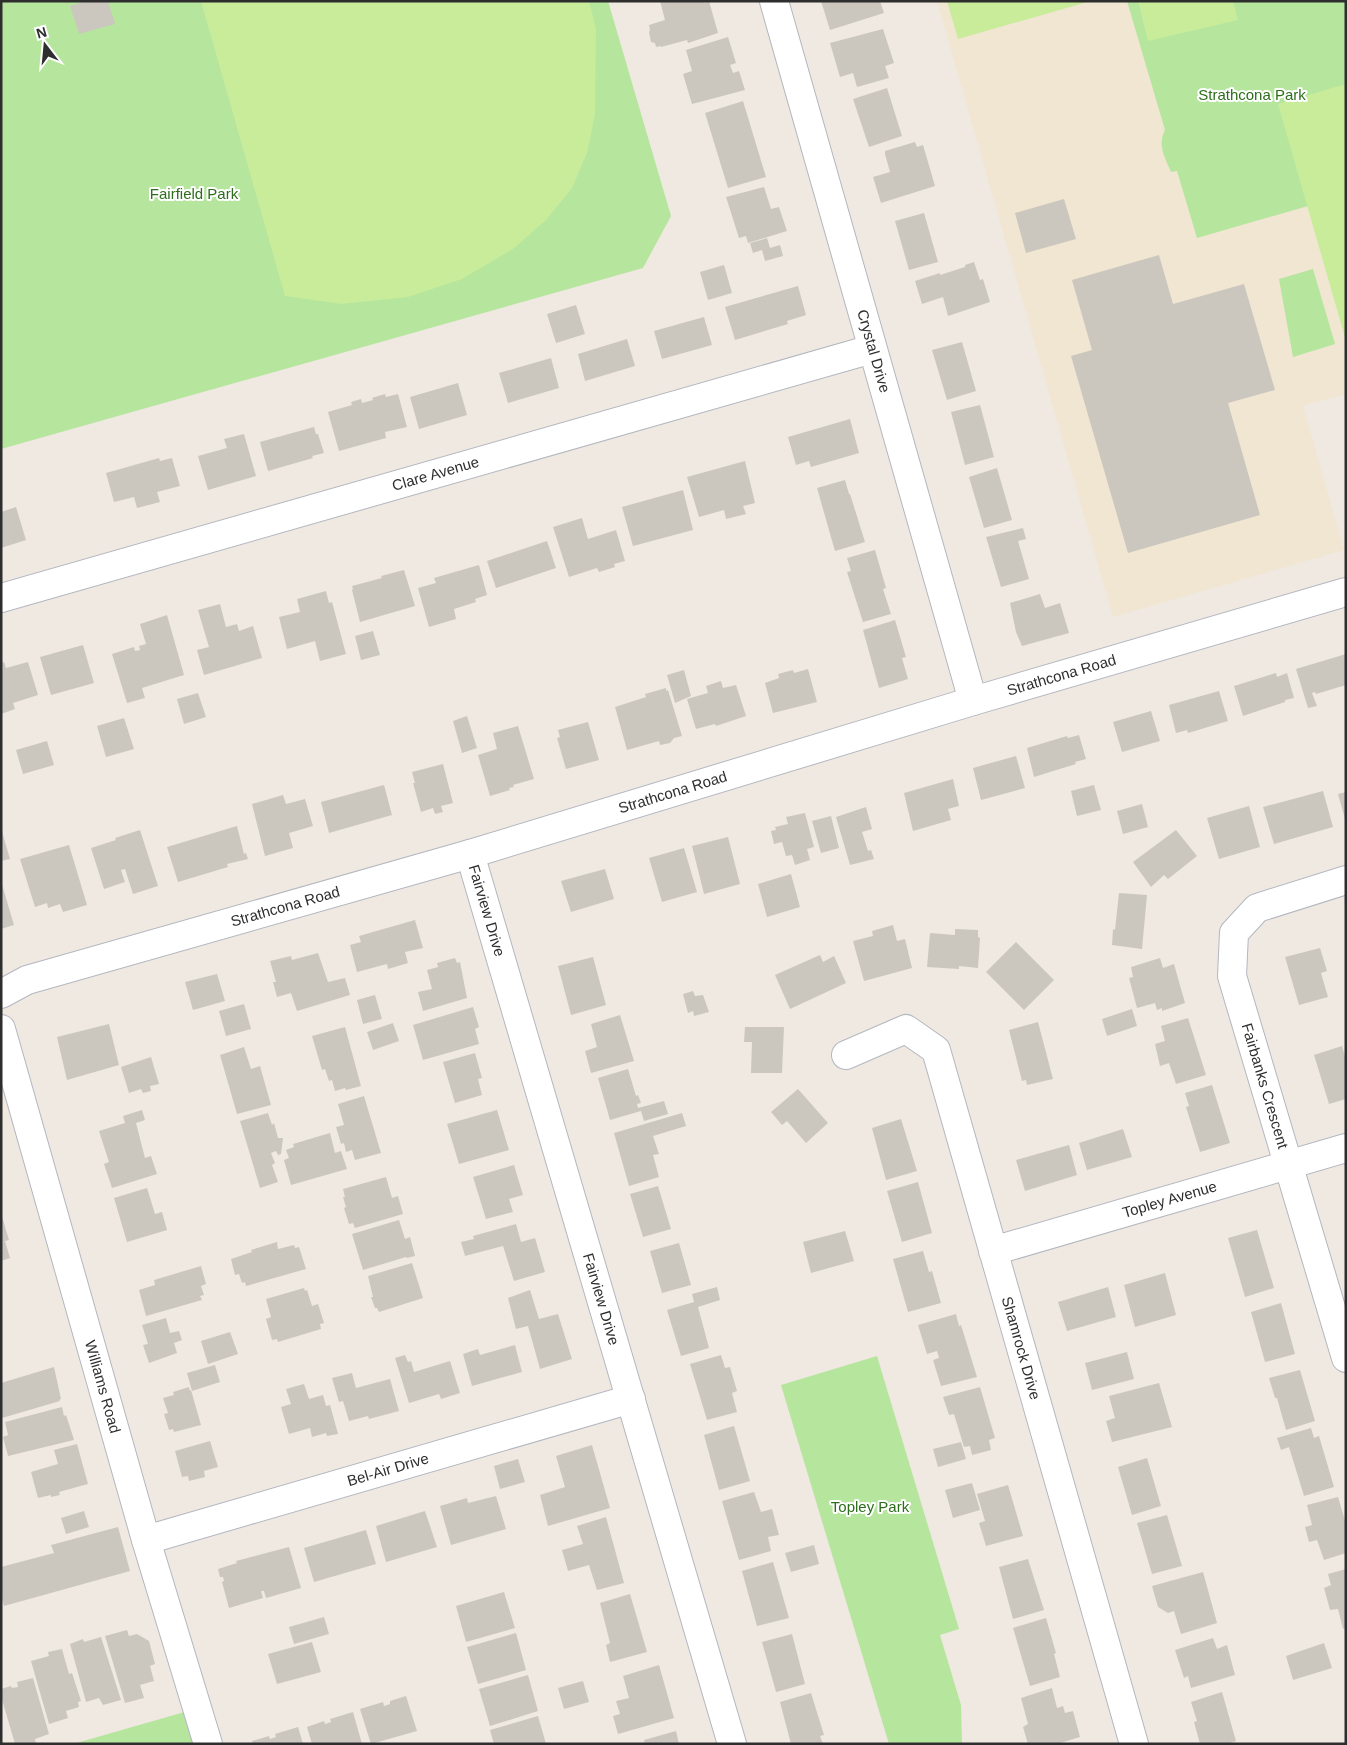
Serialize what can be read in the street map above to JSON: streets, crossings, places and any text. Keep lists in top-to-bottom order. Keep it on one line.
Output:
{"streets":{"street":["Crystal Drive","Clare Avenue","Strathcona Road","Fairview Drive","Fairbanks Crescent","Topley Avenue","Shamrock Drive","Williams Road","Bel-Air Drive"]},"crossings":[["Crystal Drive","Clare Avenue"],["Crystal Drive","Strathcona Road"],["Strathcona Road","Fairview Drive"],["Fairview Drive","Bel-Air Drive"],["Fairbanks Crescent","Topley Avenue"],["Topley Avenue","Shamrock Drive"],["Williams Road","Bel-Air Drive"]],"parks":["Strathcona Park","Fairfield Park","Topley Park"],"north":"top"}
